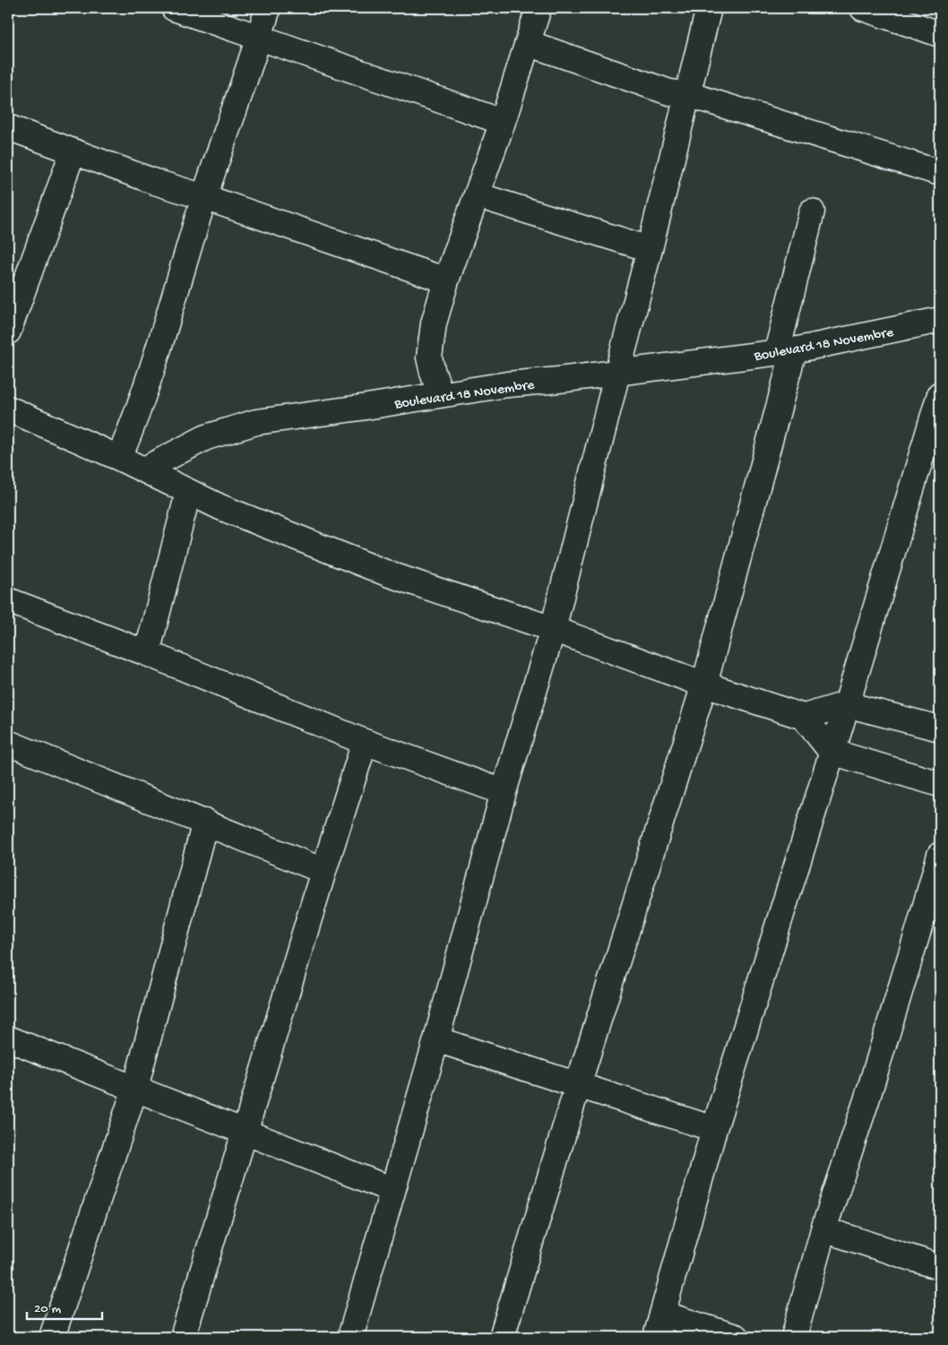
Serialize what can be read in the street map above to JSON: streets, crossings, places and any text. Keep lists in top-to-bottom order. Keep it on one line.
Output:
{"streets":{"street":["Boulevard 18 Novembre"]},"scale_bar":"20 m"}
